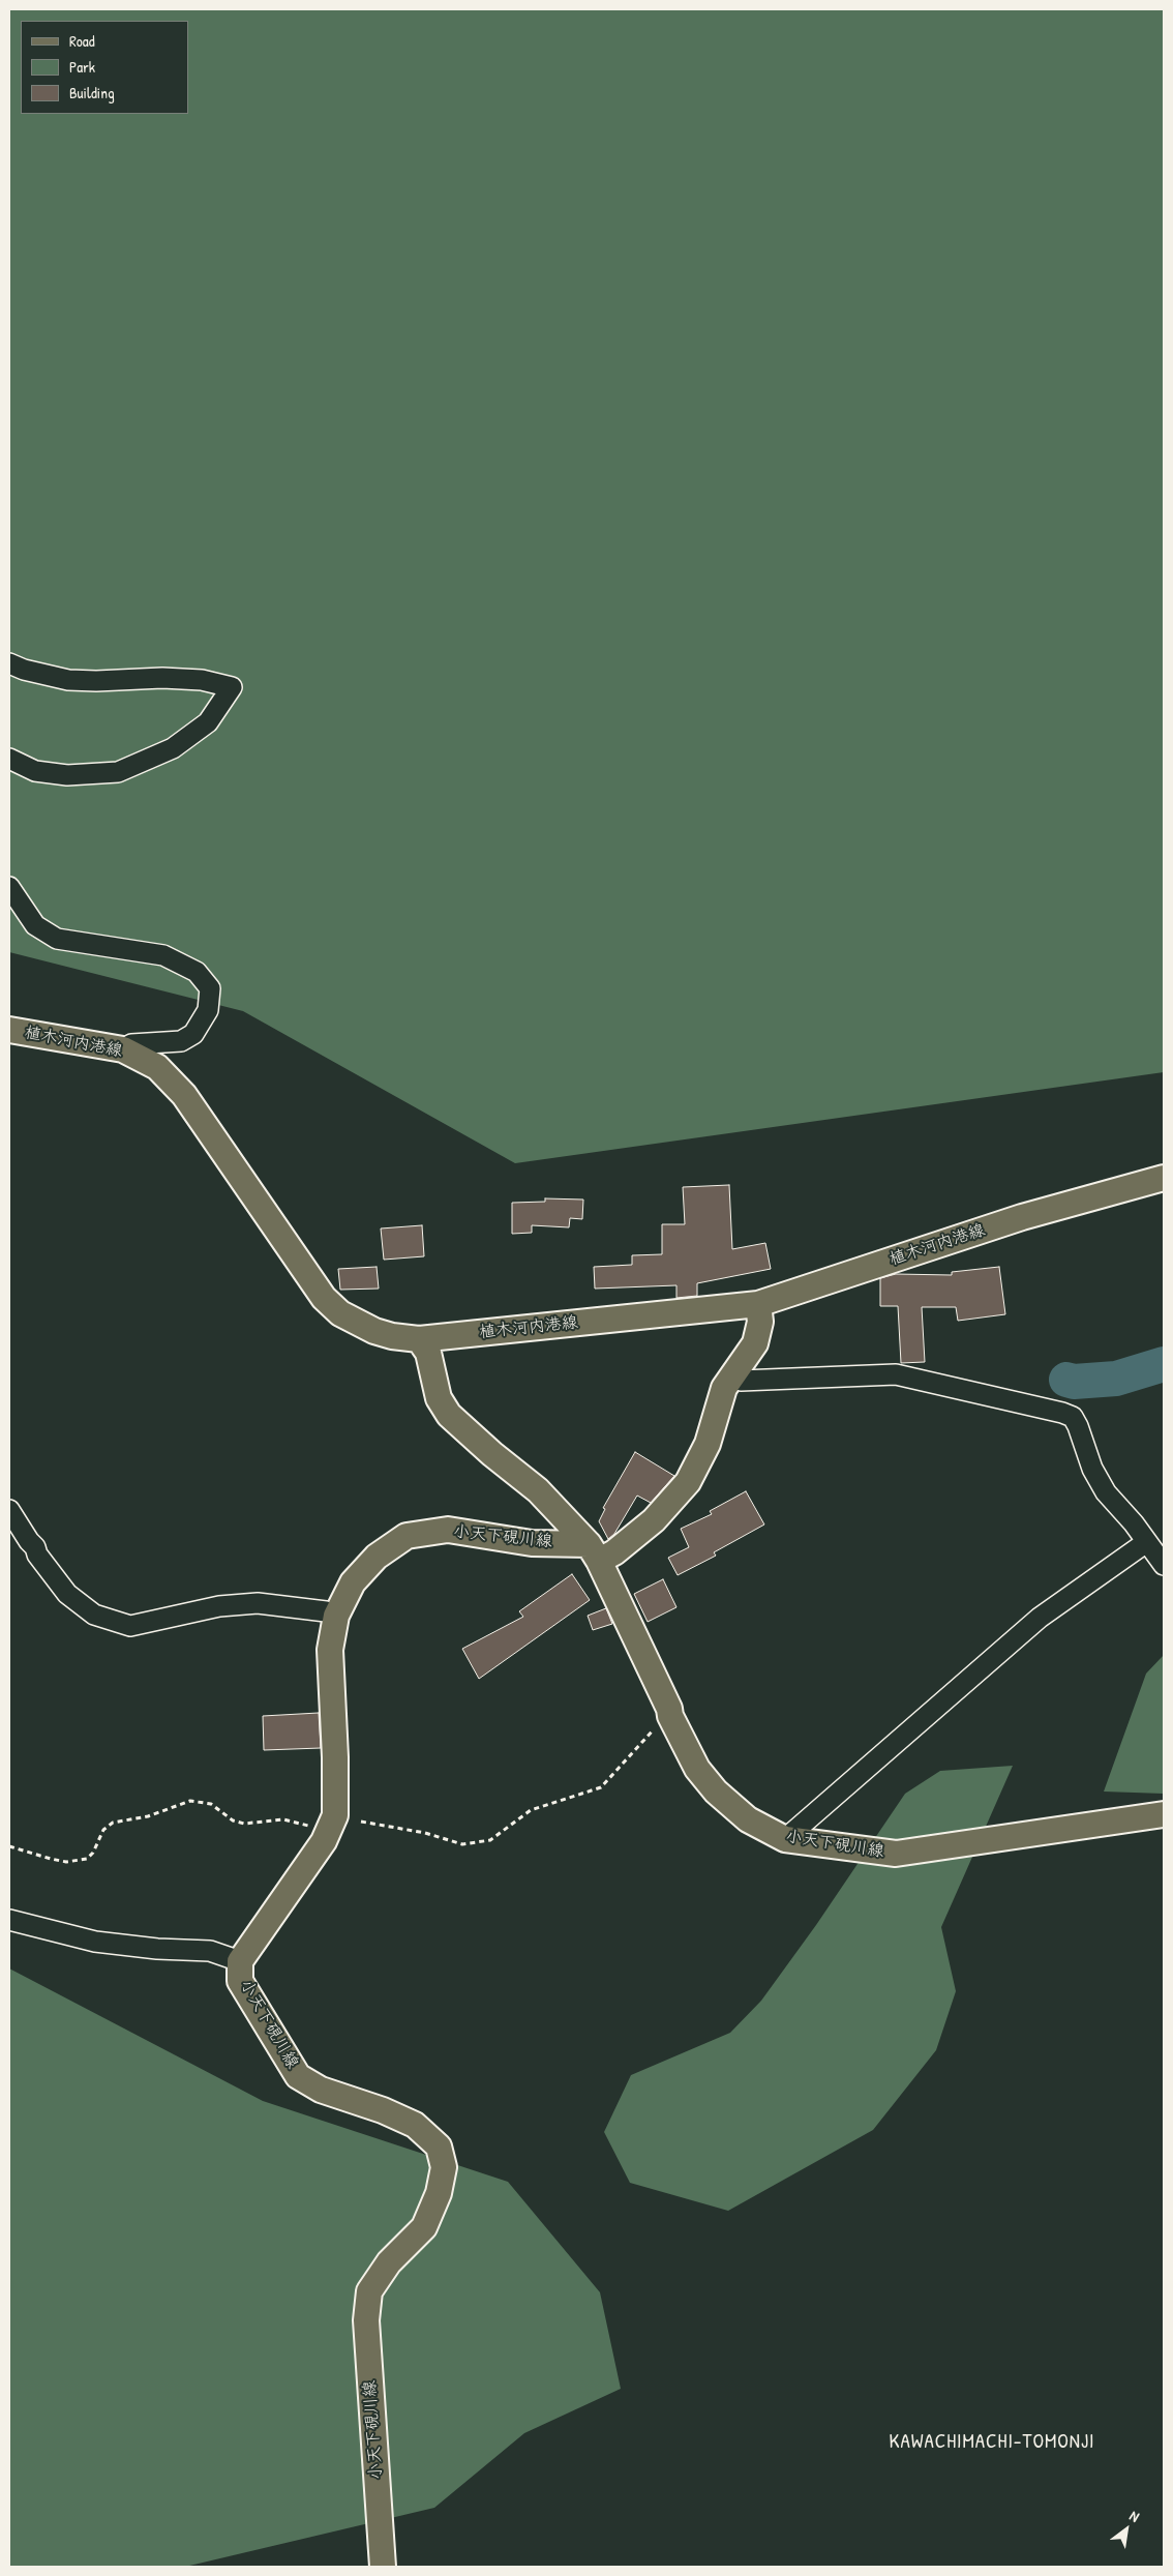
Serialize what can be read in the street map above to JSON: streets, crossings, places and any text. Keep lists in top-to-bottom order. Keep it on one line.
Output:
{"streets":{"main road":["植木河内港線","小天下硯川線"]},"districts":["KAWACHIMACHI-TOMONJI"],"legend":["Road","Park","Building"],"north":"top right"}
